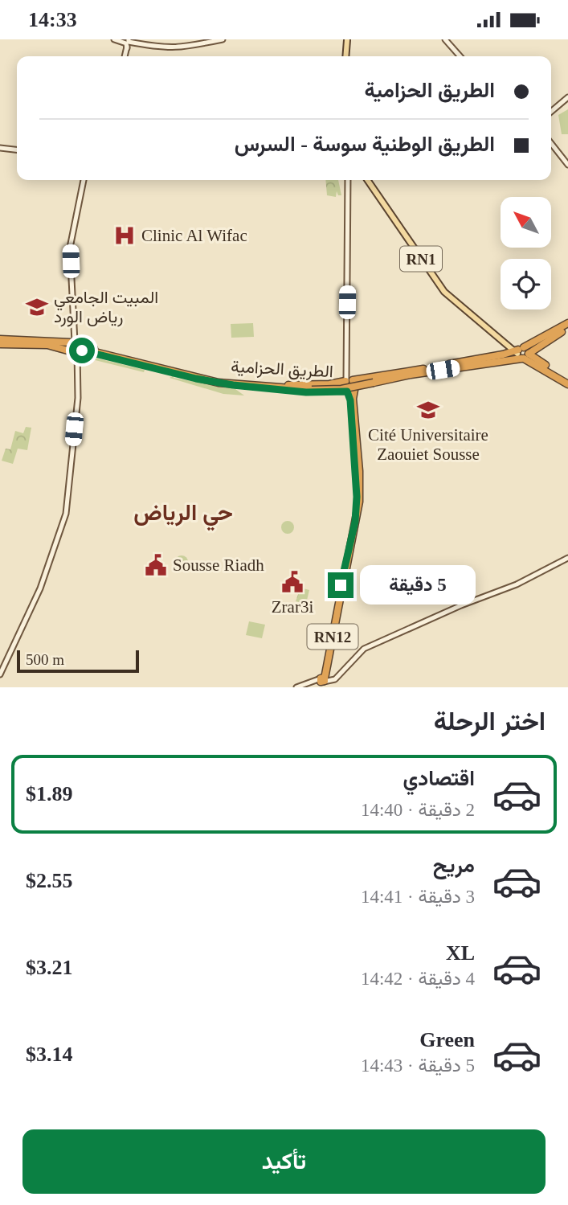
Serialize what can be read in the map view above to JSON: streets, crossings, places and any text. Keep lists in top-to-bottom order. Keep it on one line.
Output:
{"streets":{"highway":["RN1","الطريق الحزامية","RN12"]},"crossings":[["RN1","الطريق الحزامية"]],"districts":["حي الرياض"],"places":{"hospital":["Clinic Al Wifac"],"school or university":["المبيت الجامعي رياض الورد","Cité Universitaire Zaouiet Sousse"],"public building":["Sousse Riadh","Zrar3i"]},"scale_bar":"500 m","north":"top left","page":{"status":"14:33","banner":["الطريق الحزامية","الطريق الوطنية سوسة - السرس"],"bubble":"5 دقيقة","scale":"500 m","heading":"اختر الرحلة","list":[{"name":"اقتصادي","note":"2 دقيقة · 14:40","value":"$1.89"},{"name":"مريح","note":"3 دقيقة · 14:41","value":"$2.55"},{"name":"XL","note":"4 دقيقة · 14:42","value":"$3.21"},{"name":"Green","note":"5 دقيقة · 14:43","value":"$3.14"}],"buttons":"تأكيد"}}
